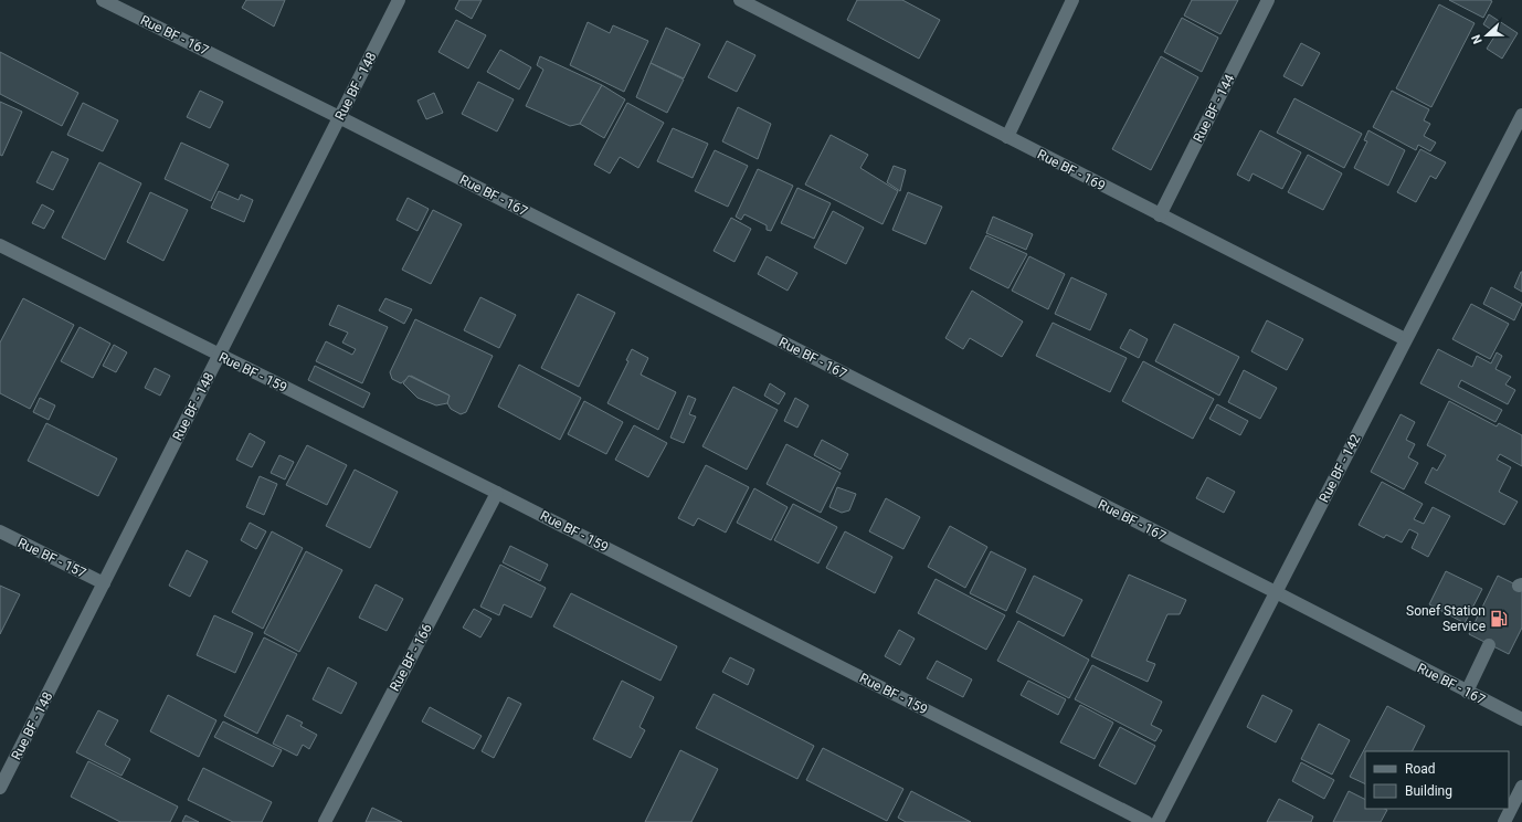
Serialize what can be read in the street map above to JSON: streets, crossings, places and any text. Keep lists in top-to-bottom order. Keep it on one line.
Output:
{"streets":{"street":["Rue BF - 167","Rue BF - 148","Rue BF - 144","Rue BF - 169","Rue BF - 159","Rue BF - 142","Rue BF - 157","Rue BF - 166"]},"crossings":[["Rue BF - 167","Rue BF - 148"],["Rue BF - 167","Rue BF - 142"],["Rue BF - 148","Rue BF - 159"],["Rue BF - 148","Rue BF - 157"],["Rue BF - 144","Rue BF - 169"],["Rue BF - 169","Rue BF - 142"],["Rue BF - 159","Rue BF - 166"]],"places":{"fuel station":["Sonef Station Service"]},"legend":["Road","Building"],"north":"left"}
